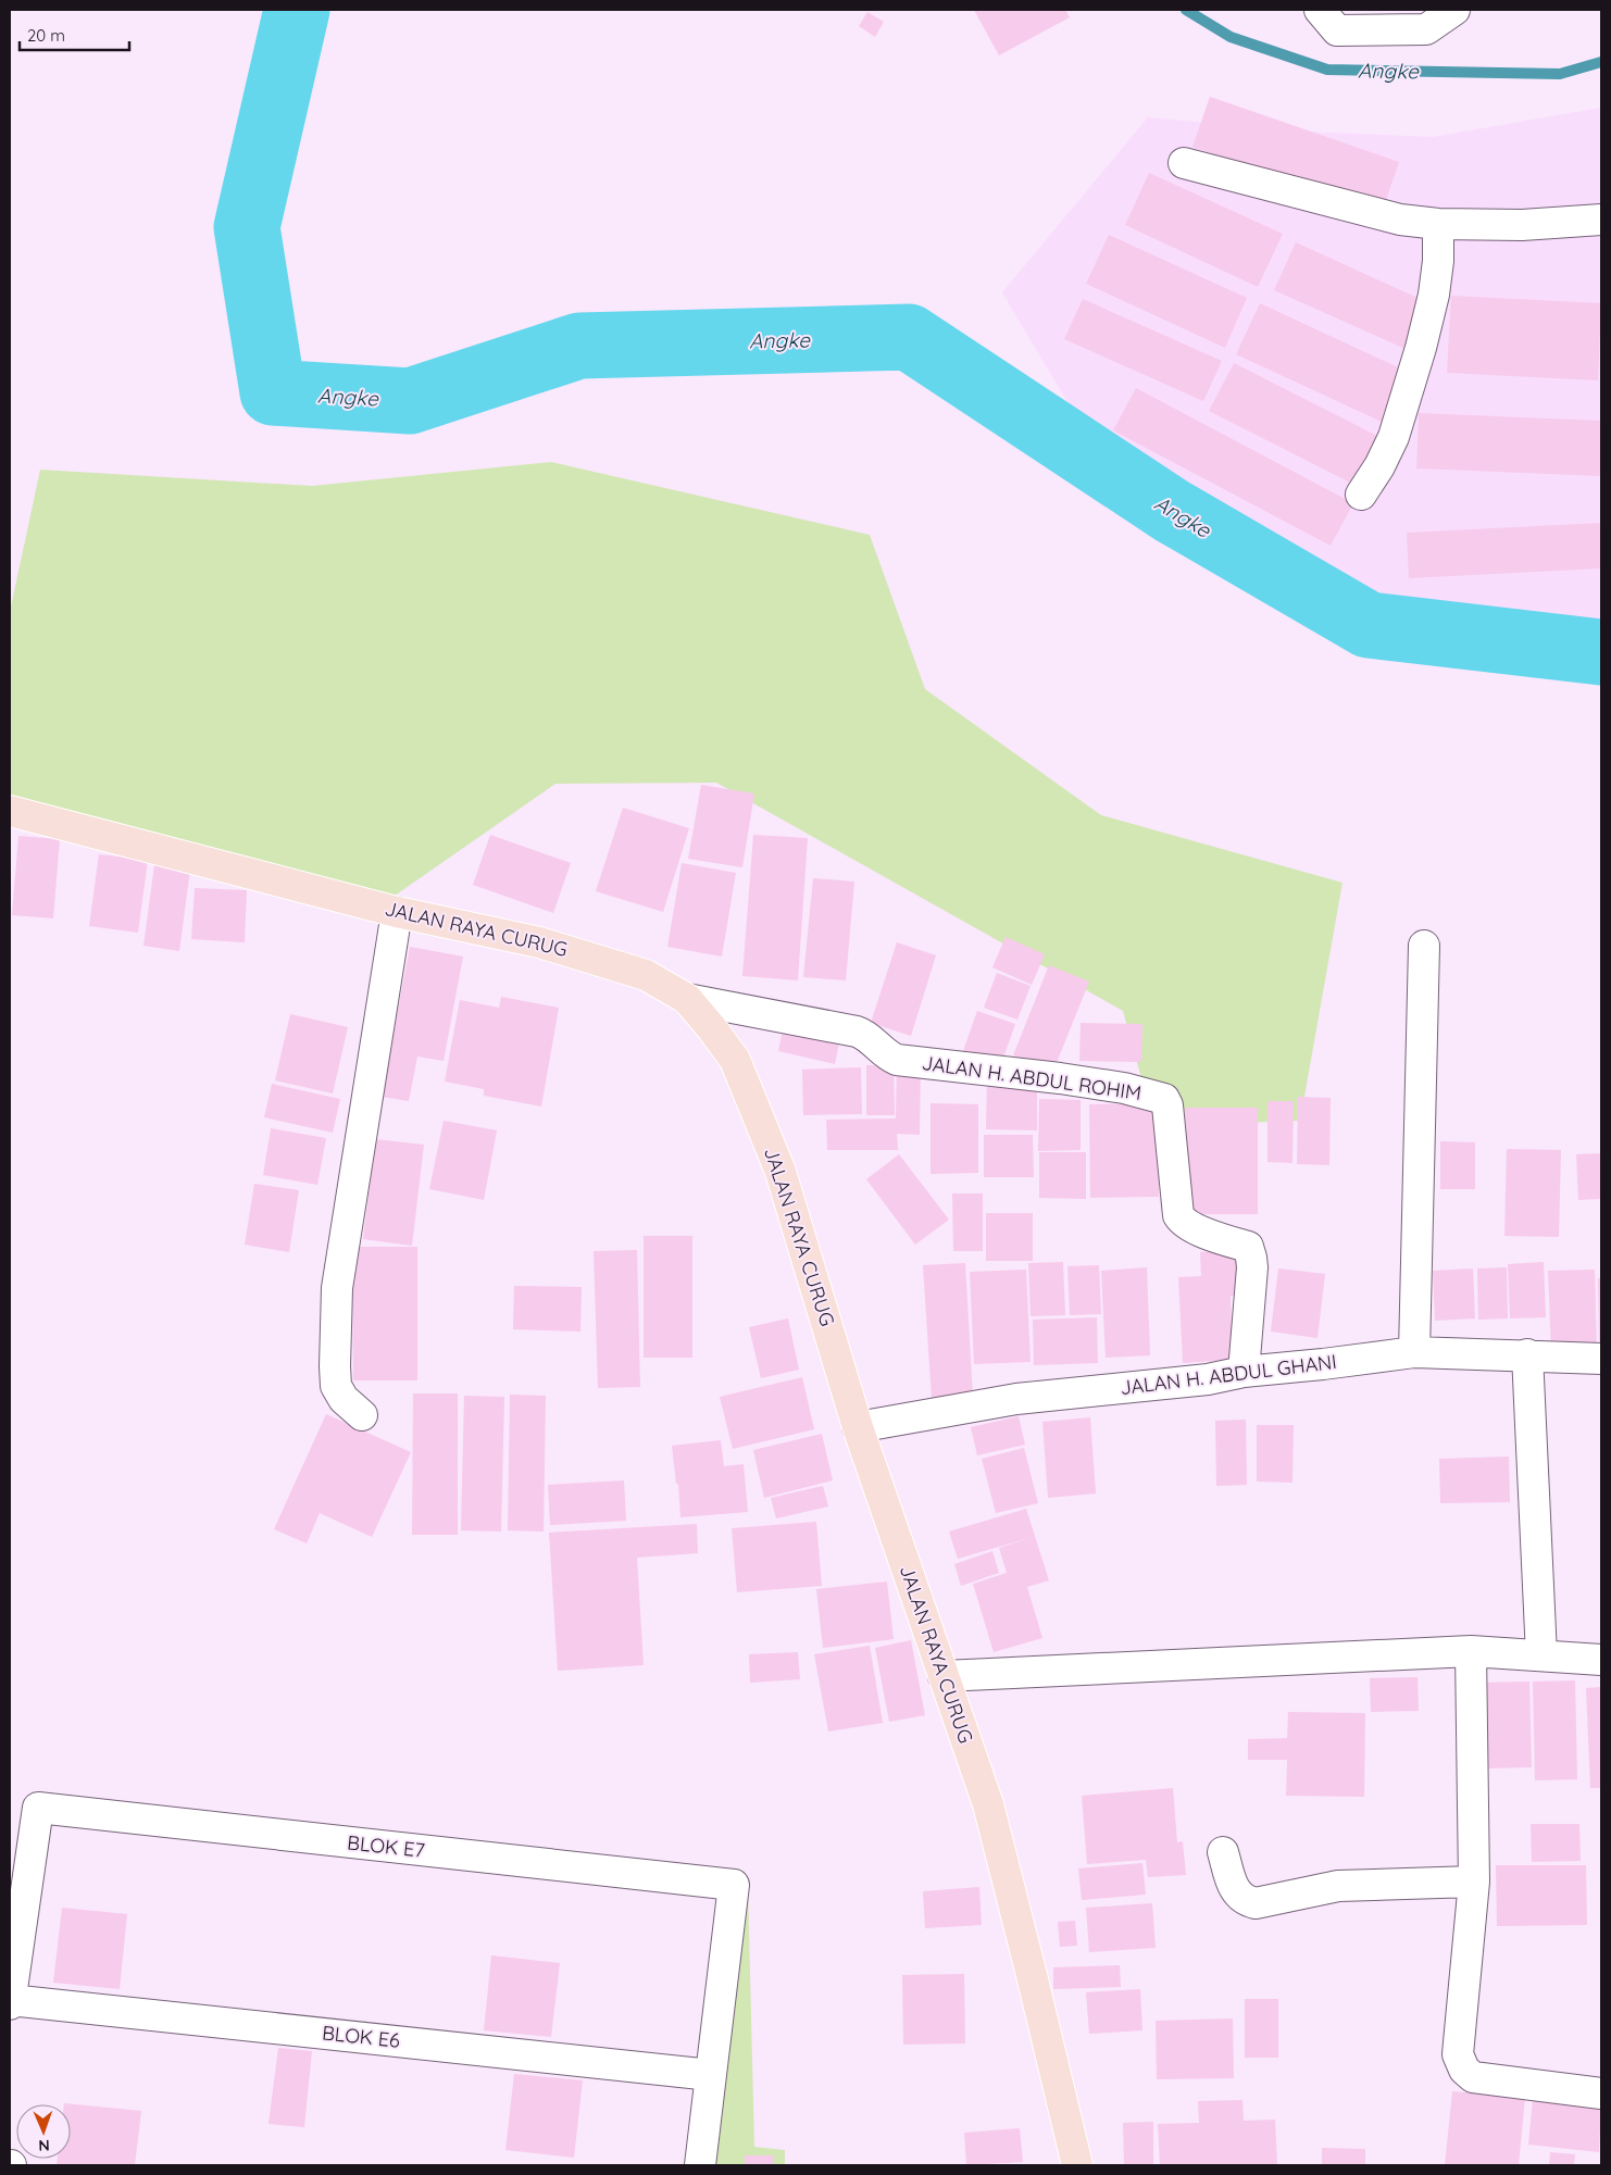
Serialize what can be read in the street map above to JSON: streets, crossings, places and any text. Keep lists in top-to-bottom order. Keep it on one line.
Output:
{"streets":{"main road":["JALAN RAYA CURUG"],"street":["JALAN H. ABDUL ROHIM","JALAN H. ABDUL GHANI","BLOK E7","BLOK E6"]},"crossings":[["JALAN RAYA CURUG","JALAN H. ABDUL ROHIM"],["JALAN RAYA CURUG","JALAN H. ABDUL GHANI"],["JALAN H. ABDUL ROHIM","JALAN H. ABDUL GHANI"],["BLOK E7","BLOK E6"]],"water":["Angke"],"scale_bar":"20 m","north":"bottom"}
